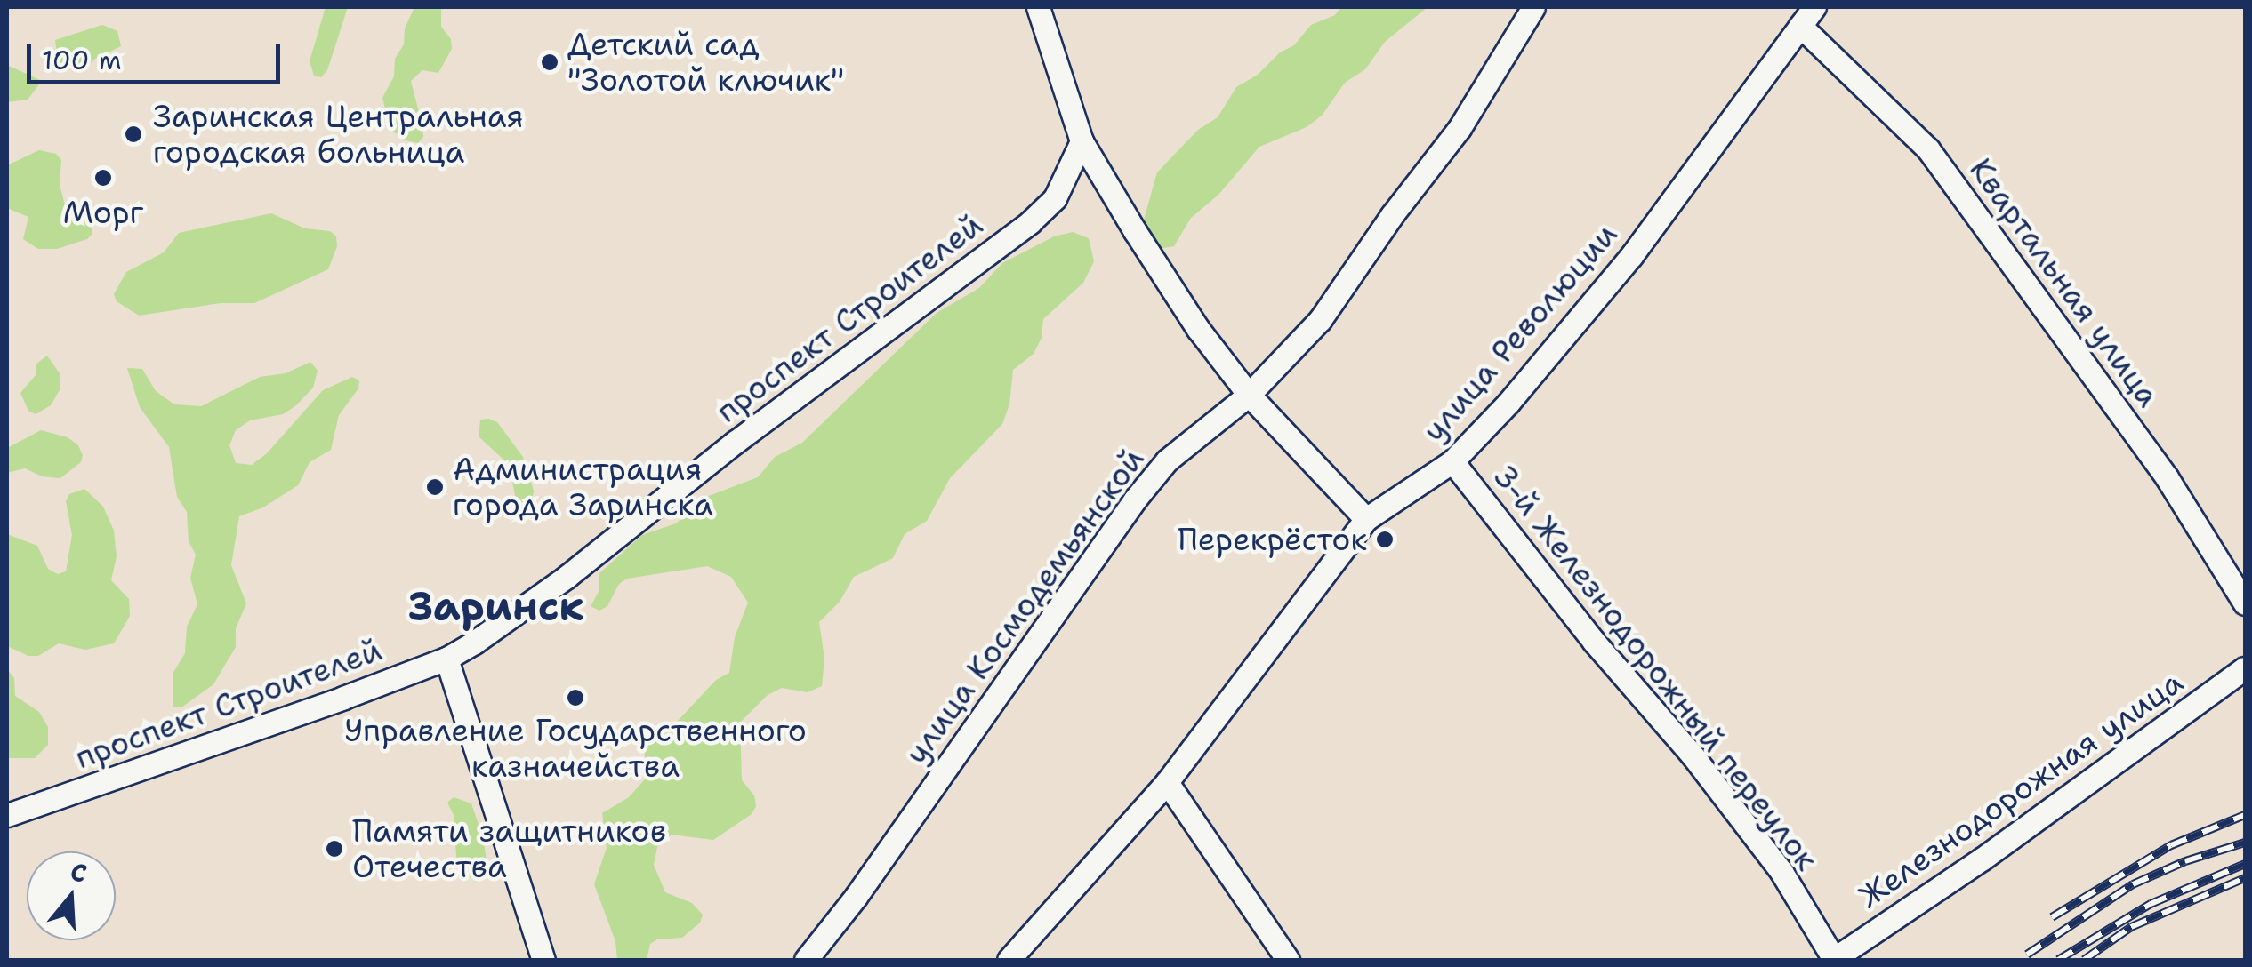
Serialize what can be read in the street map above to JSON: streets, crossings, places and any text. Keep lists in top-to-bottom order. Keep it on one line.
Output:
{"streets":{"street":["Квартальная улица","проспект Строителей","улица Революции","улица Космодемьянской","3-й Железнодорожный переулок","Железнодорожная улица"]},"crossings":[["Квартальная улица","улица Революции"],["улица Революции","3-й Железнодорожный переулок"],["3-й Железнодорожный переулок","Железнодорожная улица"]],"districts":["Заринск"],"places":["Детский сад \"Золотой ключик\"","Заринская Центральная городская больница","Морг","Администрация города Заринска","Перекрёсток","Управление Государственного казначейства","Памяти защитников Отечества"],"scale_bar":"100 m","north":"top"}
